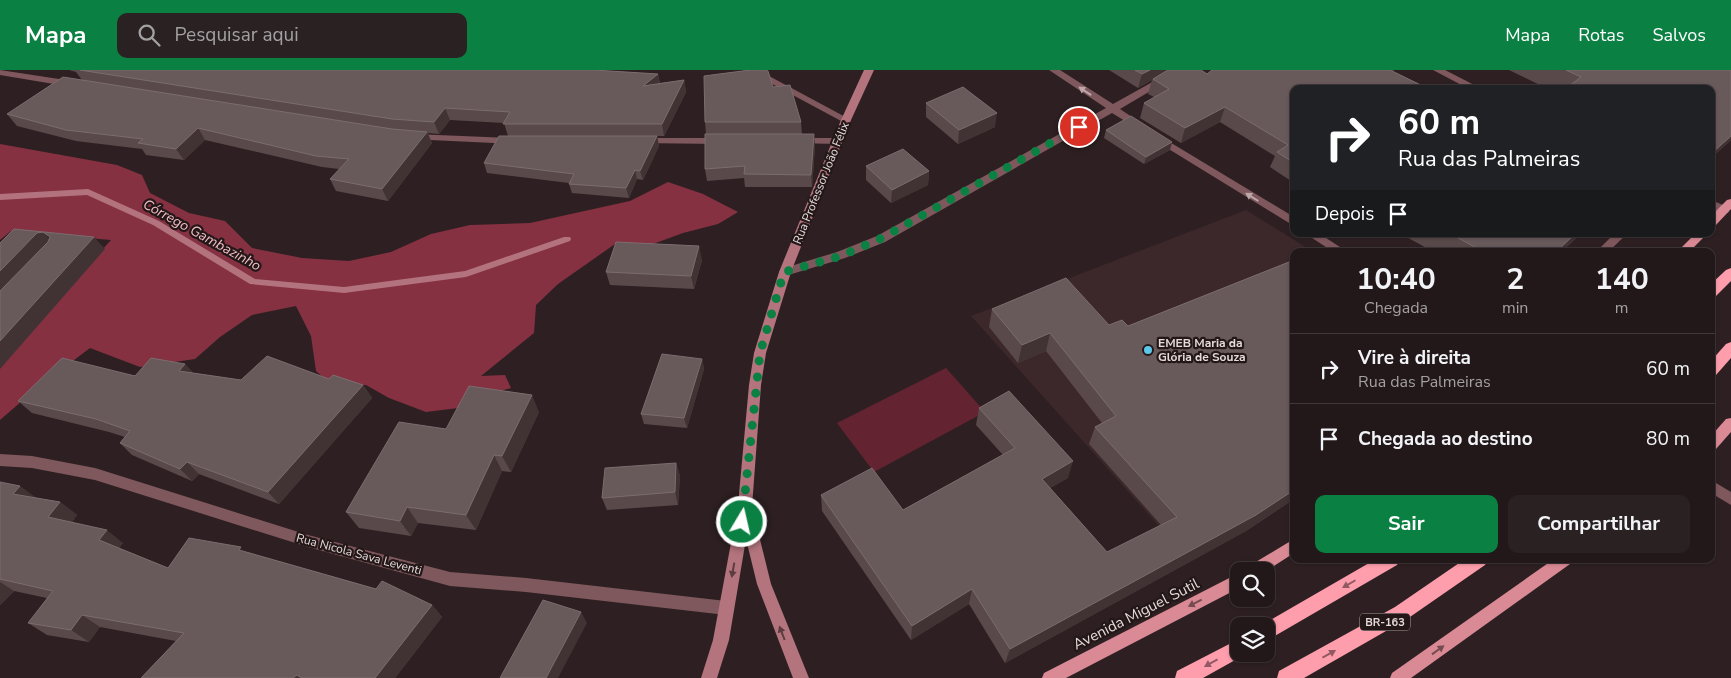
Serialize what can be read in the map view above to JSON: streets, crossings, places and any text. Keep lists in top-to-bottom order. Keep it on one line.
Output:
{"streets":{"highway":["BR-163"],"main road":["Avenida Miguel Sutil"],"street":["Rua Professor João Félix","Rua Nicola Sava Leventi"]},"one_way":["Avenida Miguel Sutil"],"water":["Córrego Gambazinho"],"places":["EMEB Maria da Glória de Souza"],"page":{"header":"Mapa","search":"Pesquisar aqui","nav":["Mapa","Rotas","Salvos"],"turn":["60 m","Rua das Palmeiras"],"then":"Depois","eta":["10:40","Chegada","2","min","140","m"],"list":[{"name":"Vire à direita","note":"Rua das Palmeiras","value":"60 m"},{"name":"Chegada ao destino","value":"80 m"}],"buttons":["Sair","Compartilhar"]}}
